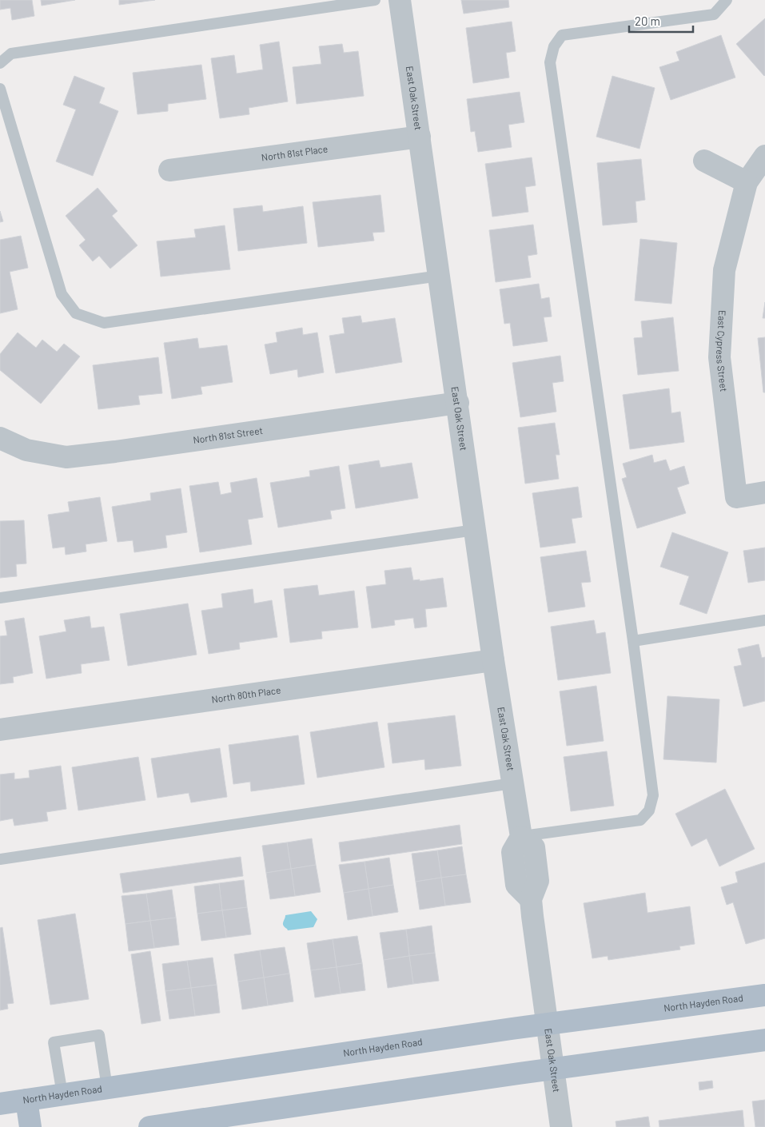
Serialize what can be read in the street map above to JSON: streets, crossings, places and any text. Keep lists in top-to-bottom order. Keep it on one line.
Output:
{"streets":{"main road":["North Hayden Road"],"street":["East Oak Street","North 81st Place","East Cypress Street","North 81st Street","North 80th Place"]},"crossings":[["East Oak Street","North 81st Place"],["East Oak Street","North 81st Street"],["East Oak Street","North 80th Place"],["East Oak Street","North Hayden Road"]],"scale_bar":"20 m"}
